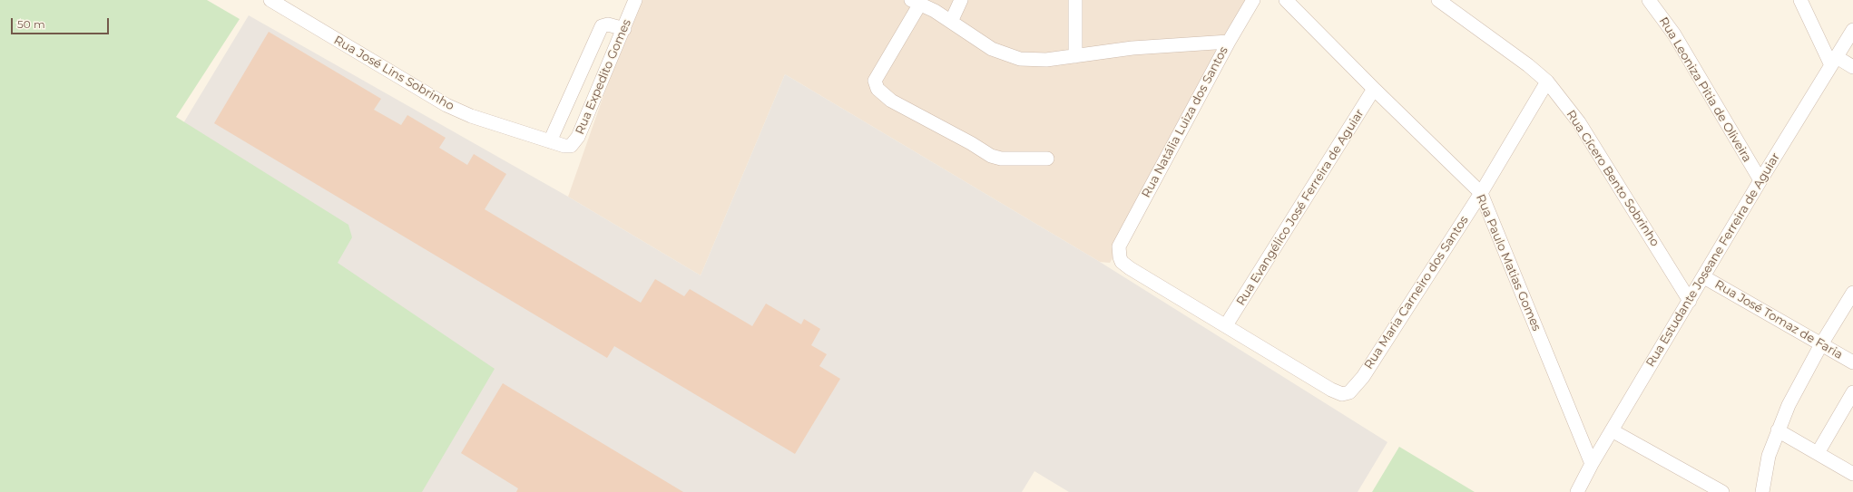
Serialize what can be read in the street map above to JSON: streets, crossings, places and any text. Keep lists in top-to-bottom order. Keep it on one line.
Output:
{"streets":{"street":["Rua José Lins Sobrinho","Rua Expedito Gomes","Rua Leoniza Pitia de Oliveira","Rua Natália Luiza dos Santos","Rua Cícero Bento Sobrinho","Rua Evangélico José Ferreira de Aguiar","Rua Estudante Joseane Ferreira de Aguiar","Rua Paulo Matias Gomes","Rua Maria Carneiro dos Santos","Rua José Tomaz de Faria"]},"crossings":[["Rua José Lins Sobrinho","Rua Expedito Gomes"],["Rua Leoniza Pitia de Oliveira","Rua Estudante Joseane Ferreira de Aguiar"],["Rua Natália Luiza dos Santos","Rua Evangélico José Ferreira de Aguiar"],["Rua Natália Luiza dos Santos","Rua Maria Carneiro dos Santos"],["Rua Cícero Bento Sobrinho","Rua Estudante Joseane Ferreira de Aguiar"],["Rua Cícero Bento Sobrinho","Rua Maria Carneiro dos Santos"],["Rua Evangélico José Ferreira de Aguiar","Rua Paulo Matias Gomes"],["Rua Evangélico José Ferreira de Aguiar","Rua Maria Carneiro dos Santos"],["Rua Estudante Joseane Ferreira de Aguiar","Rua Paulo Matias Gomes"],["Rua Estudante Joseane Ferreira de Aguiar","Rua José Tomaz de Faria"],["Rua Paulo Matias Gomes","Rua Maria Carneiro dos Santos"]],"scale_bar":"50 m"}
